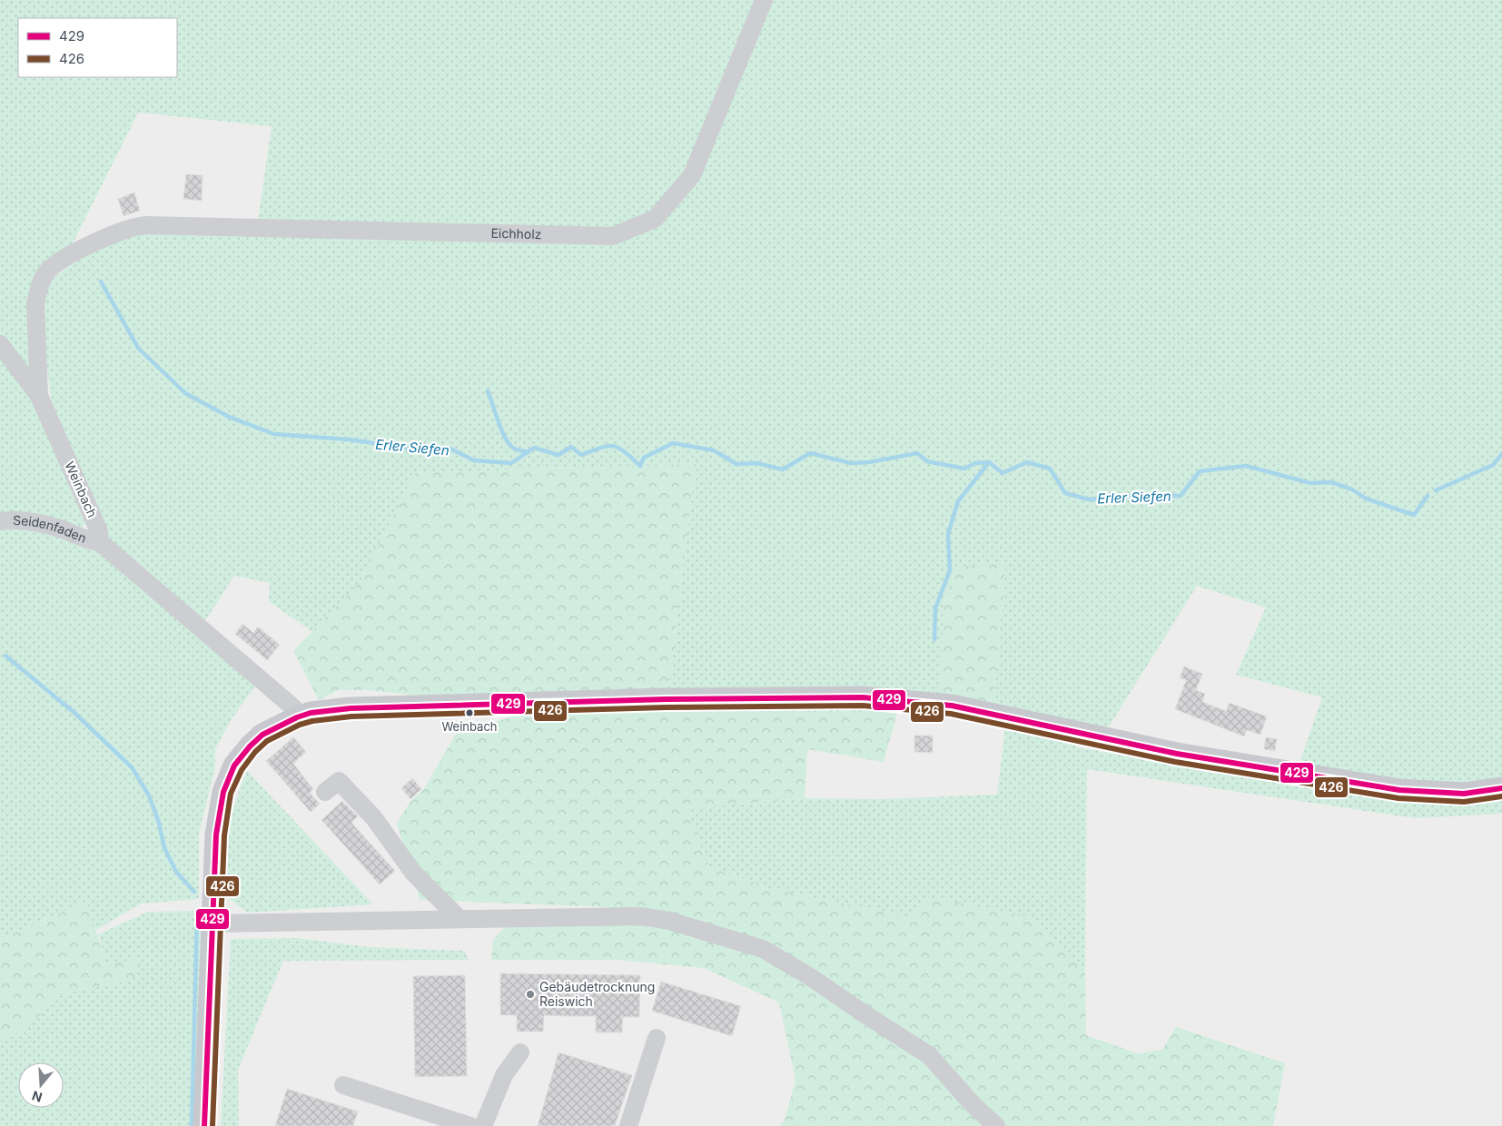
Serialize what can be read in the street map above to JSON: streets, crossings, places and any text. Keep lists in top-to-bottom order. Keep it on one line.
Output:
{"streets":{"street":["Eichholz","Weinbach","Seidenfaden"]},"crossings":[["Eichholz","Weinbach"],["Weinbach","Seidenfaden"]],"water":["Erler Siefen"],"places":["Weinbach","Gebäudetrocknung Reiswich"],"lines":["transit line 429","transit line 426"],"legend":["429","426"],"north":"bottom"}
